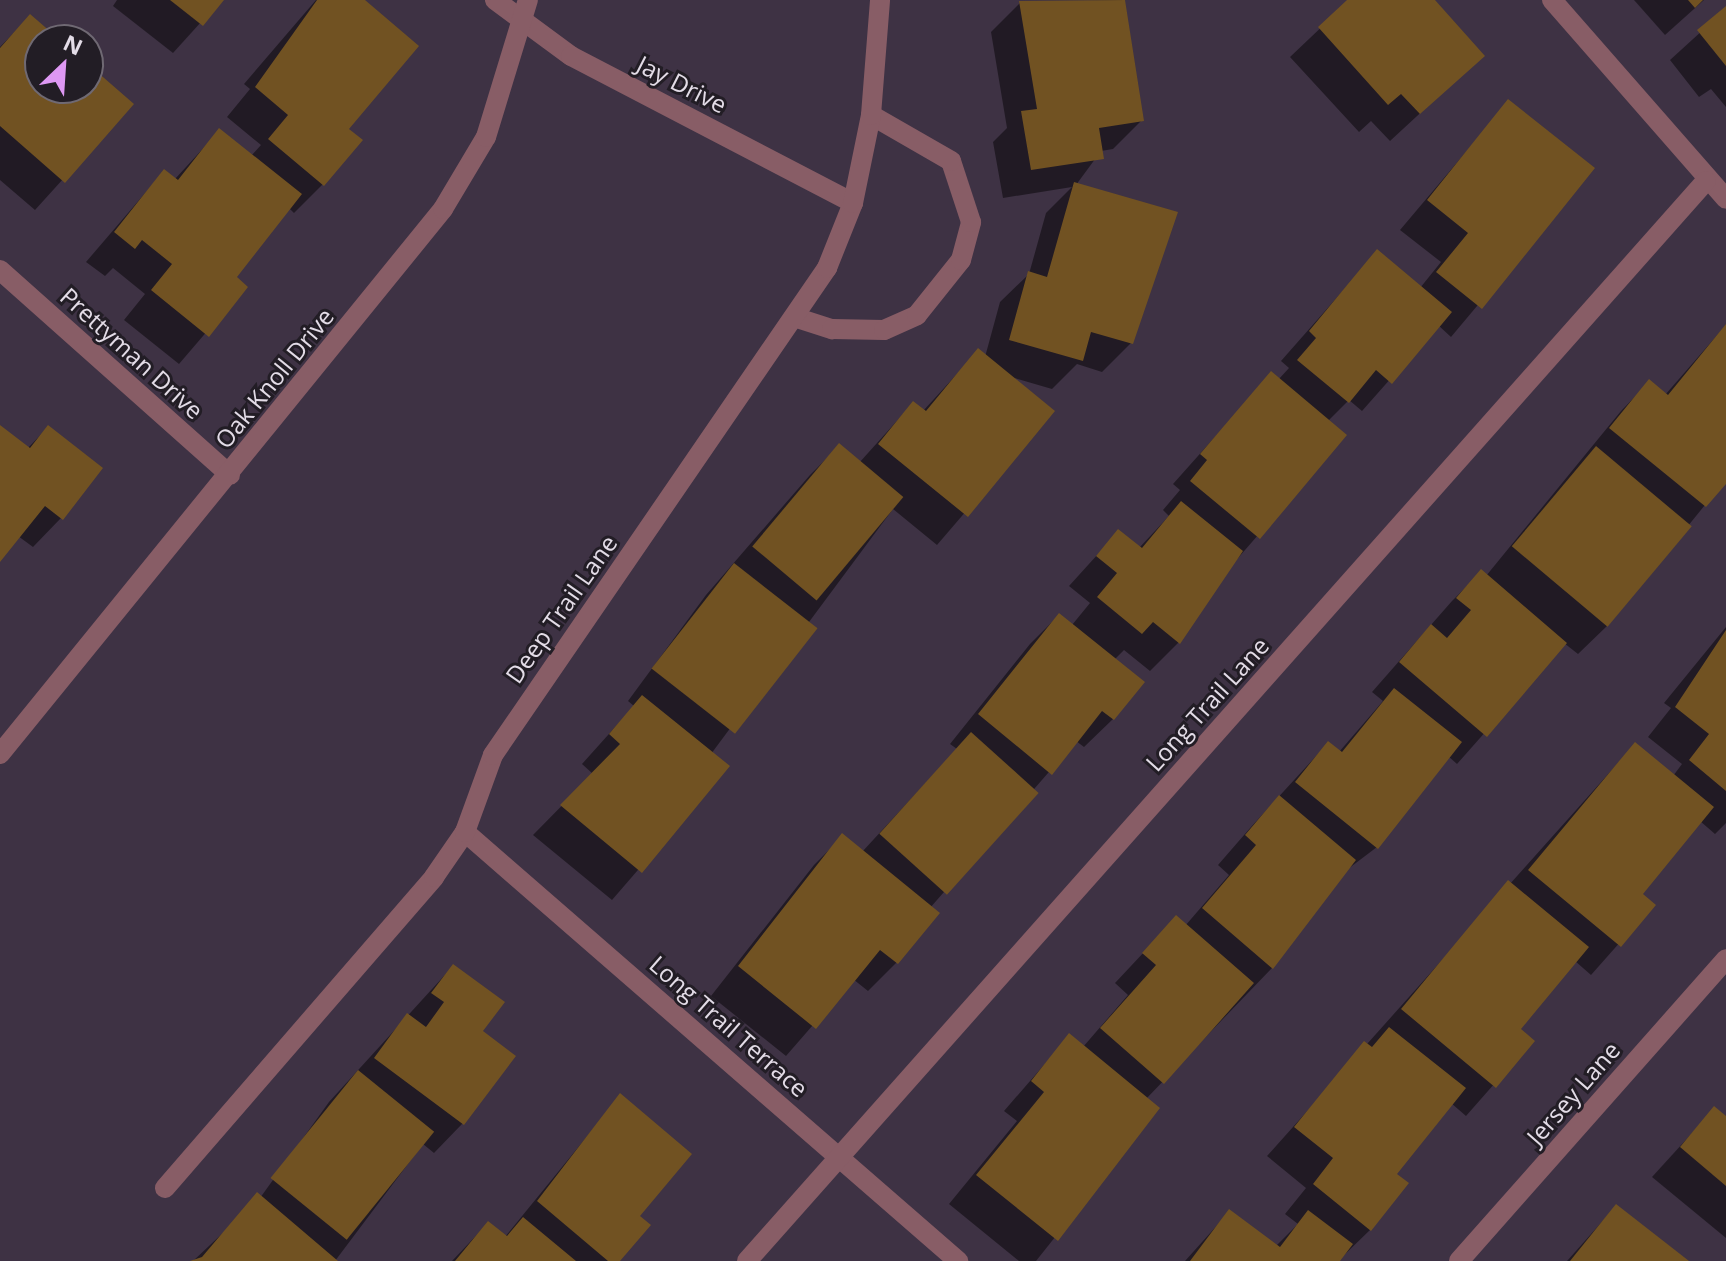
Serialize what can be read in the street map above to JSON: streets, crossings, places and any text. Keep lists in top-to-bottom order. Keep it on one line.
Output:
{"streets":{"street":["Jay Drive","Prettyman Drive","Oak Knoll Drive","Deep Trail Lane","Long Trail Lane","Long Trail Terrace","Jersey Lane"]},"crossings":[["Jay Drive","Oak Knoll Drive"],["Jay Drive","Deep Trail Lane"],["Prettyman Drive","Oak Knoll Drive"],["Deep Trail Lane","Long Trail Terrace"],["Long Trail Lane","Long Trail Terrace"]],"north":"top right"}
